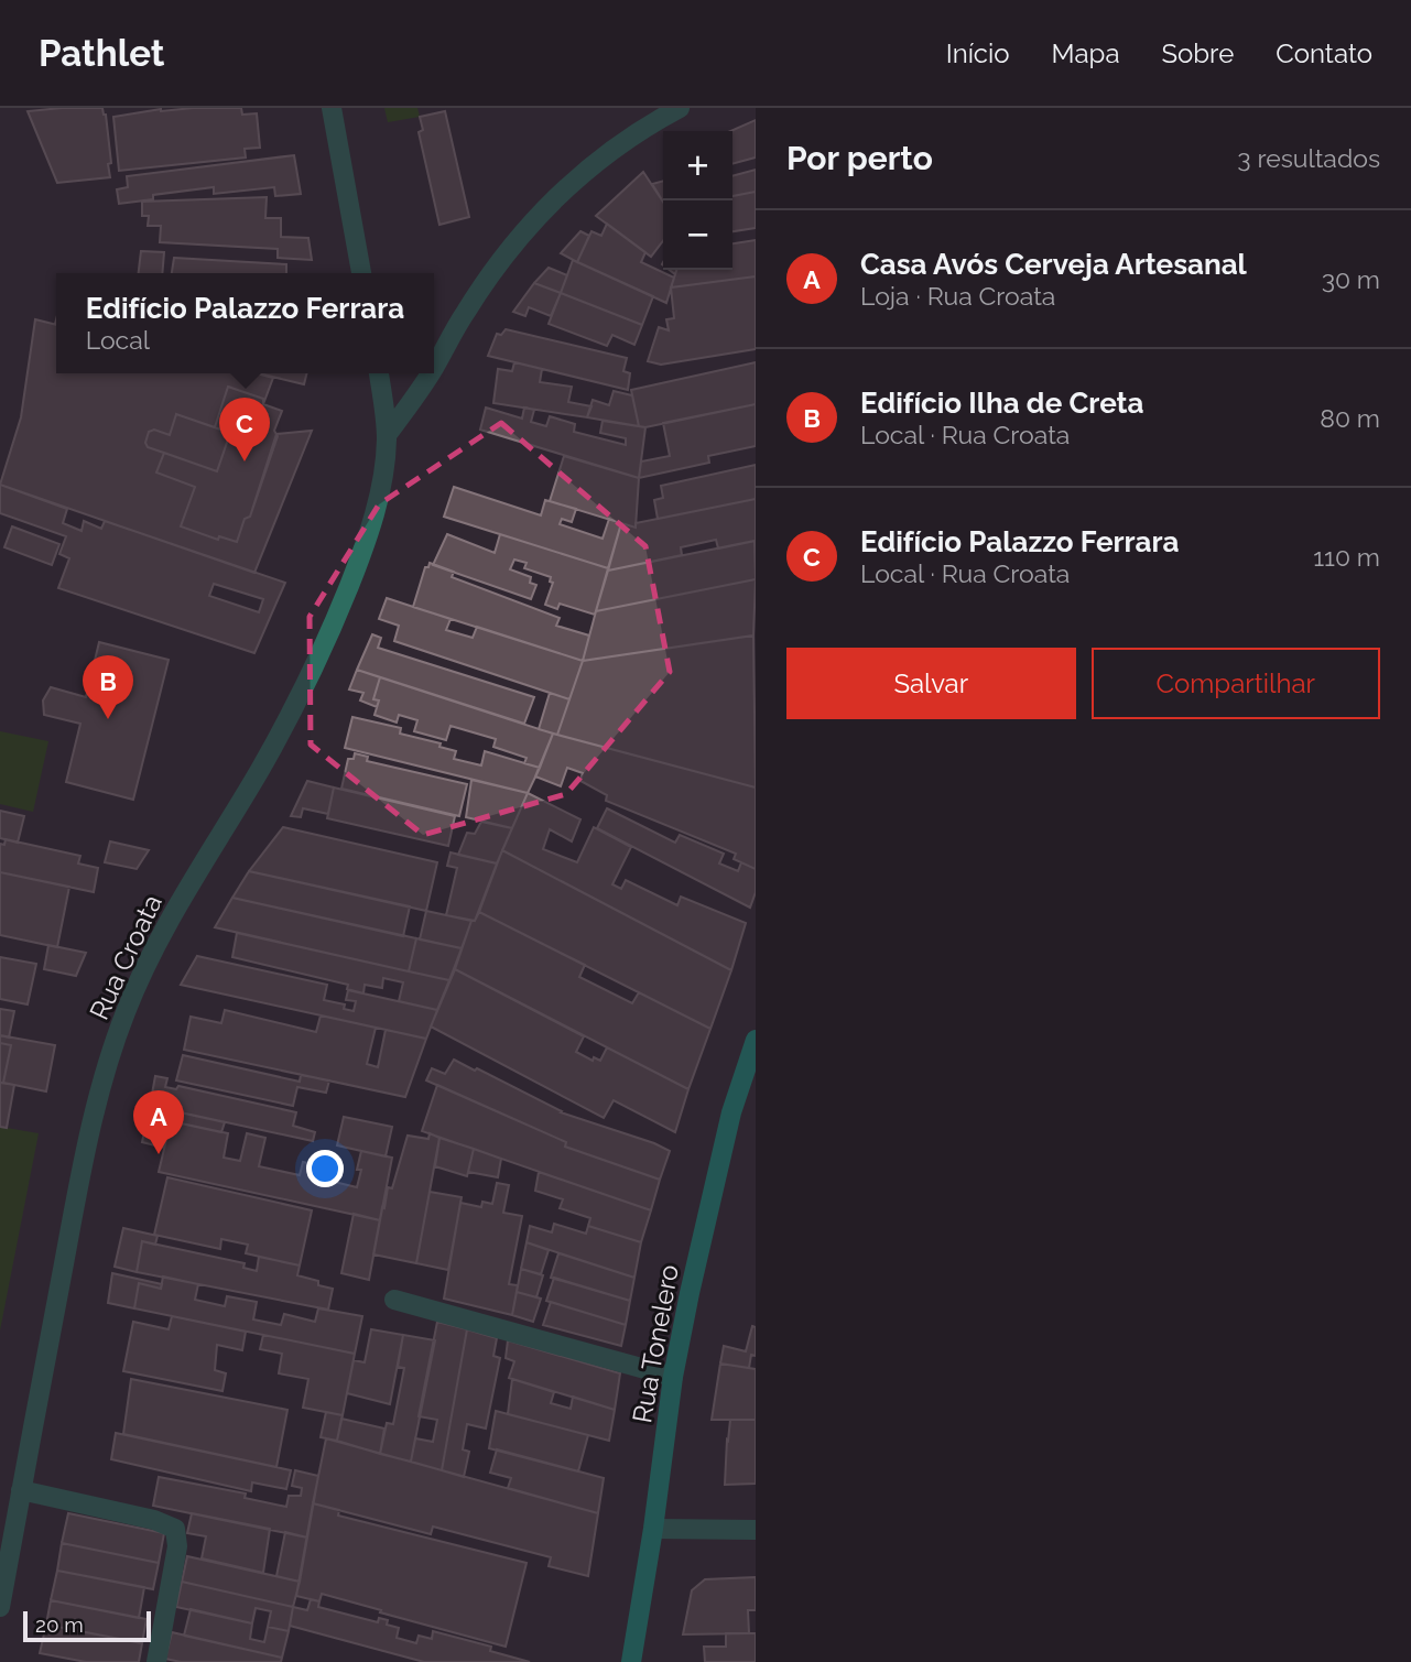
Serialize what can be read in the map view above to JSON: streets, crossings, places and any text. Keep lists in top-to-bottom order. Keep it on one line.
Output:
{"streets":{"street":["Rua Croata","Rua Tonelero"]},"scale_bar":"20 m","page":{"header":"Pathlet","nav":["Início","Mapa","Sobre","Contato"],"heading":["Por perto","3 resultados"],"map_buttons":["+","−"],"list":[{"mark":"A","name":"Casa Avós Cerveja Artesanal","note":"Loja · Rua Croata","value":"30 m"},{"mark":"B","name":"Edifício Ilha de Creta","note":"Local · Rua Croata","value":"80 m"},{"mark":"C","name":"Edifício Palazzo Ferrara","note":"Local · Rua Croata","value":"110 m"}],"popup":["Edifício Palazzo Ferrara","Local"],"pins":["C","B","A"],"buttons":["Salvar","Compartilhar"],"scale":"20 m"}}
